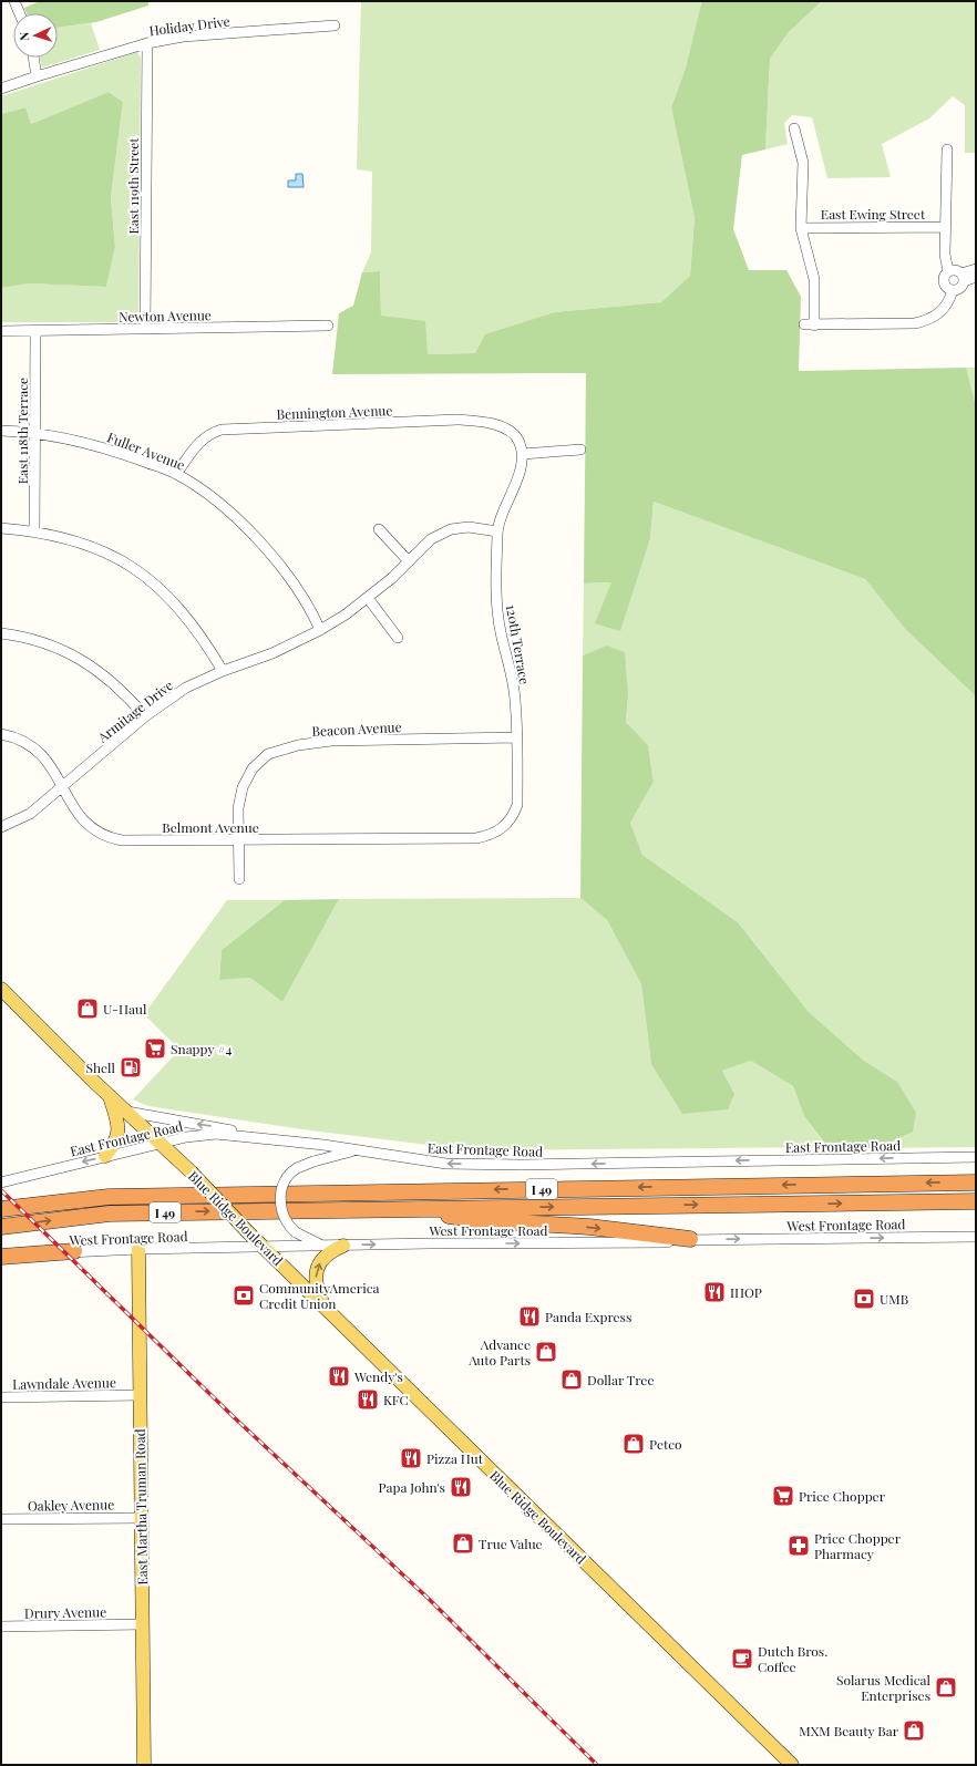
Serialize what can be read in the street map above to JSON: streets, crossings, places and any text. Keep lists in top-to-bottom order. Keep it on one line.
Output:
{"streets":{"highway":["I 49"],"main road":["Blue Ridge Boulevard","East Martha Truman Road"],"street":["Holiday Drive","East 119th Street","East Ewing Street","Newton Avenue","Bennington Avenue","East 118th Terrace","Fuller Avenue","120th Terrace","Armitage Drive","Beacon Avenue","Belmont Avenue","East Frontage Road","West Frontage Road","Lawndale Avenue","Oakley Avenue","Drury Avenue"]},"crossings":[["Holiday Drive","East 119th Street"],["East 119th Street","Newton Avenue"],["Newton Avenue","East 118th Terrace"],["Bennington Avenue","Fuller Avenue"],["Bennington Avenue","120th Terrace"],["East 118th Terrace","Fuller Avenue"],["Fuller Avenue","Armitage Drive"],["120th Terrace","Armitage Drive"],["120th Terrace","Beacon Avenue"],["120th Terrace","Belmont Avenue"],["Armitage Drive","Belmont Avenue"],["Beacon Avenue","Belmont Avenue"],["East Frontage Road","Blue Ridge Boulevard"],["Blue Ridge Boulevard","West Frontage Road"],["West Frontage Road","East Martha Truman Road"],["Lawndale Avenue","East Martha Truman Road"],["Oakley Avenue","East Martha Truman Road"],["East Martha Truman Road","Drury Avenue"]],"one_way":["East Frontage Road","West Frontage Road"],"places":{"shop":["U-Haul","Advance Auto Parts","Dollar Tree","Petco","True Value","Solarus Medical Enterprises","MXM Beauty Bar"],"supermarket":["Snappy #4","Price Chopper"],"fuel station":["Shell"],"restaurant":["IHOP","Panda Express","Wendy's","KFC","Pizza Hut","Papa John's"],"bank":["CommunityAmerica Credit Union","UMB"],"pharmacy":["Price Chopper Pharmacy"],"cafe":["Dutch Bros. Coffee"]},"north":"left"}
